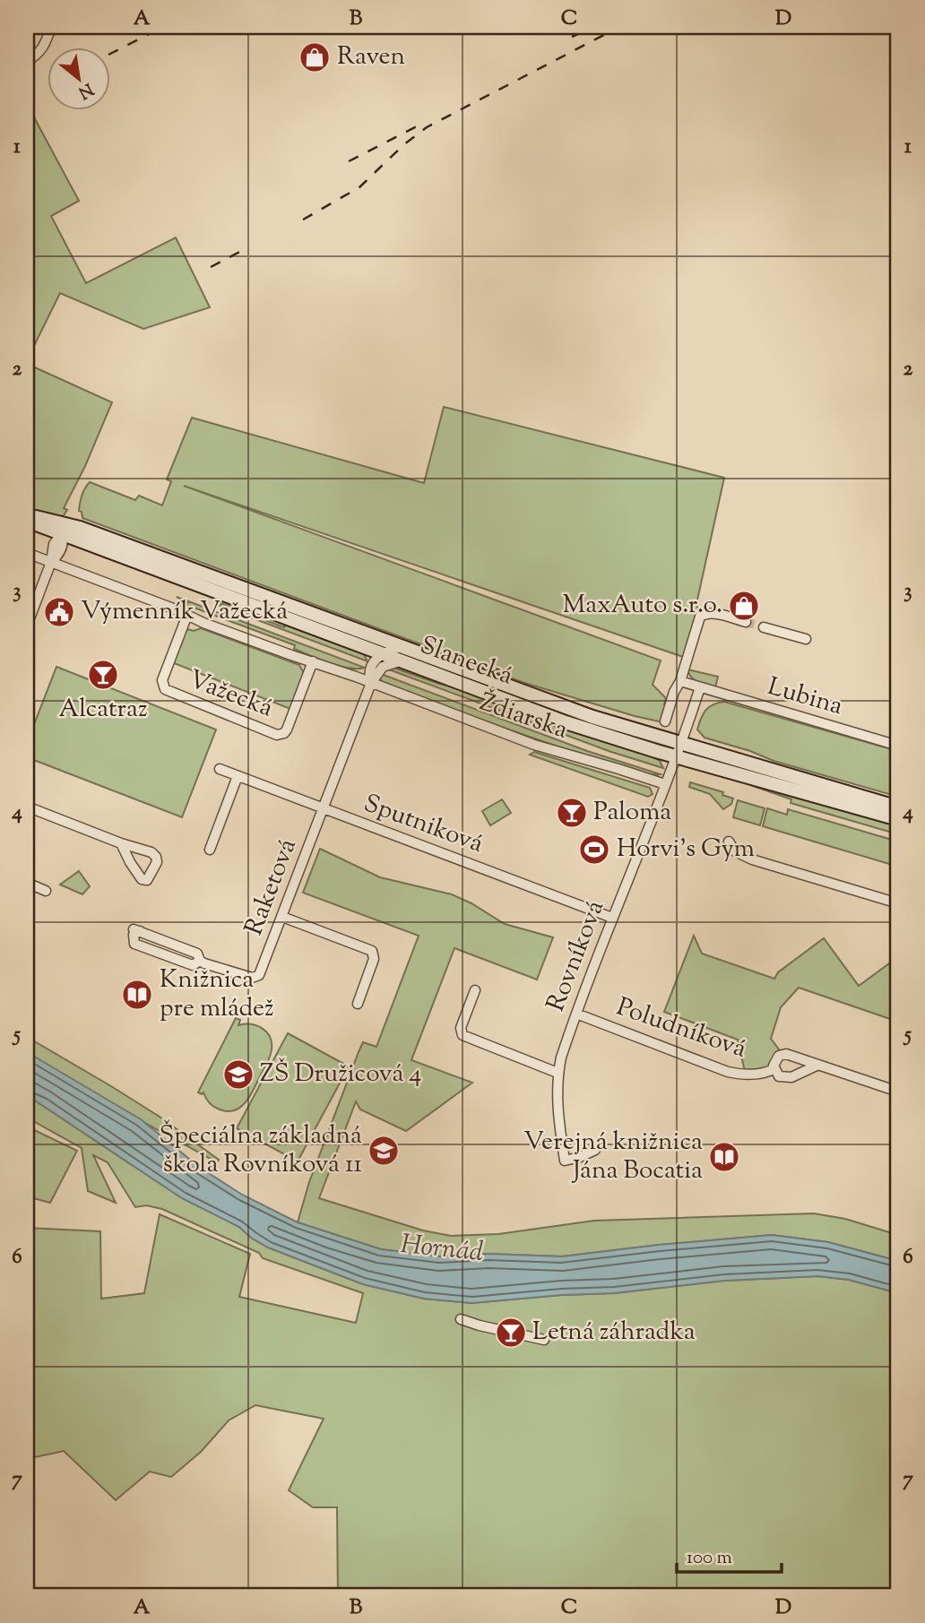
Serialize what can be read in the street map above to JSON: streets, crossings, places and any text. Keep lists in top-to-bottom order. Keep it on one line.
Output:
{"streets":{"main road":["Slanecká"],"street":["Važecká","Lubina","Ždiarska","Sputniková","Raketová","Rovníková","Poludníková"]},"crossings":[["Slanecká","Raketová"],["Slanecká","Rovníková"],["Ždiarska","Raketová"],["Ždiarska","Rovníková"],["Sputniková","Raketová"],["Sputniková","Rovníková"],["Rovníková","Poludníková"]],"water":["Hornád"],"places":{"shop":["Raven","MaxAuto s.r.o."],"public building":["Výmenník Važecká"],"bar":["Alcatraz","Paloma","Letná záhradka"],"sports":["Horvi's Gym"],"library":["Knižnica pre mládež","Verejná knižnica Jána Bocatia"],"school or university":["ZŠ Družicová 4","Špeciálna základná škola Rovníková 11"]},"scale_bar":"100 m","north":"bottom right","grid":{"columns":["A","B","C","D"],"rows":["1","2","3","4","5","6","7"]}}
